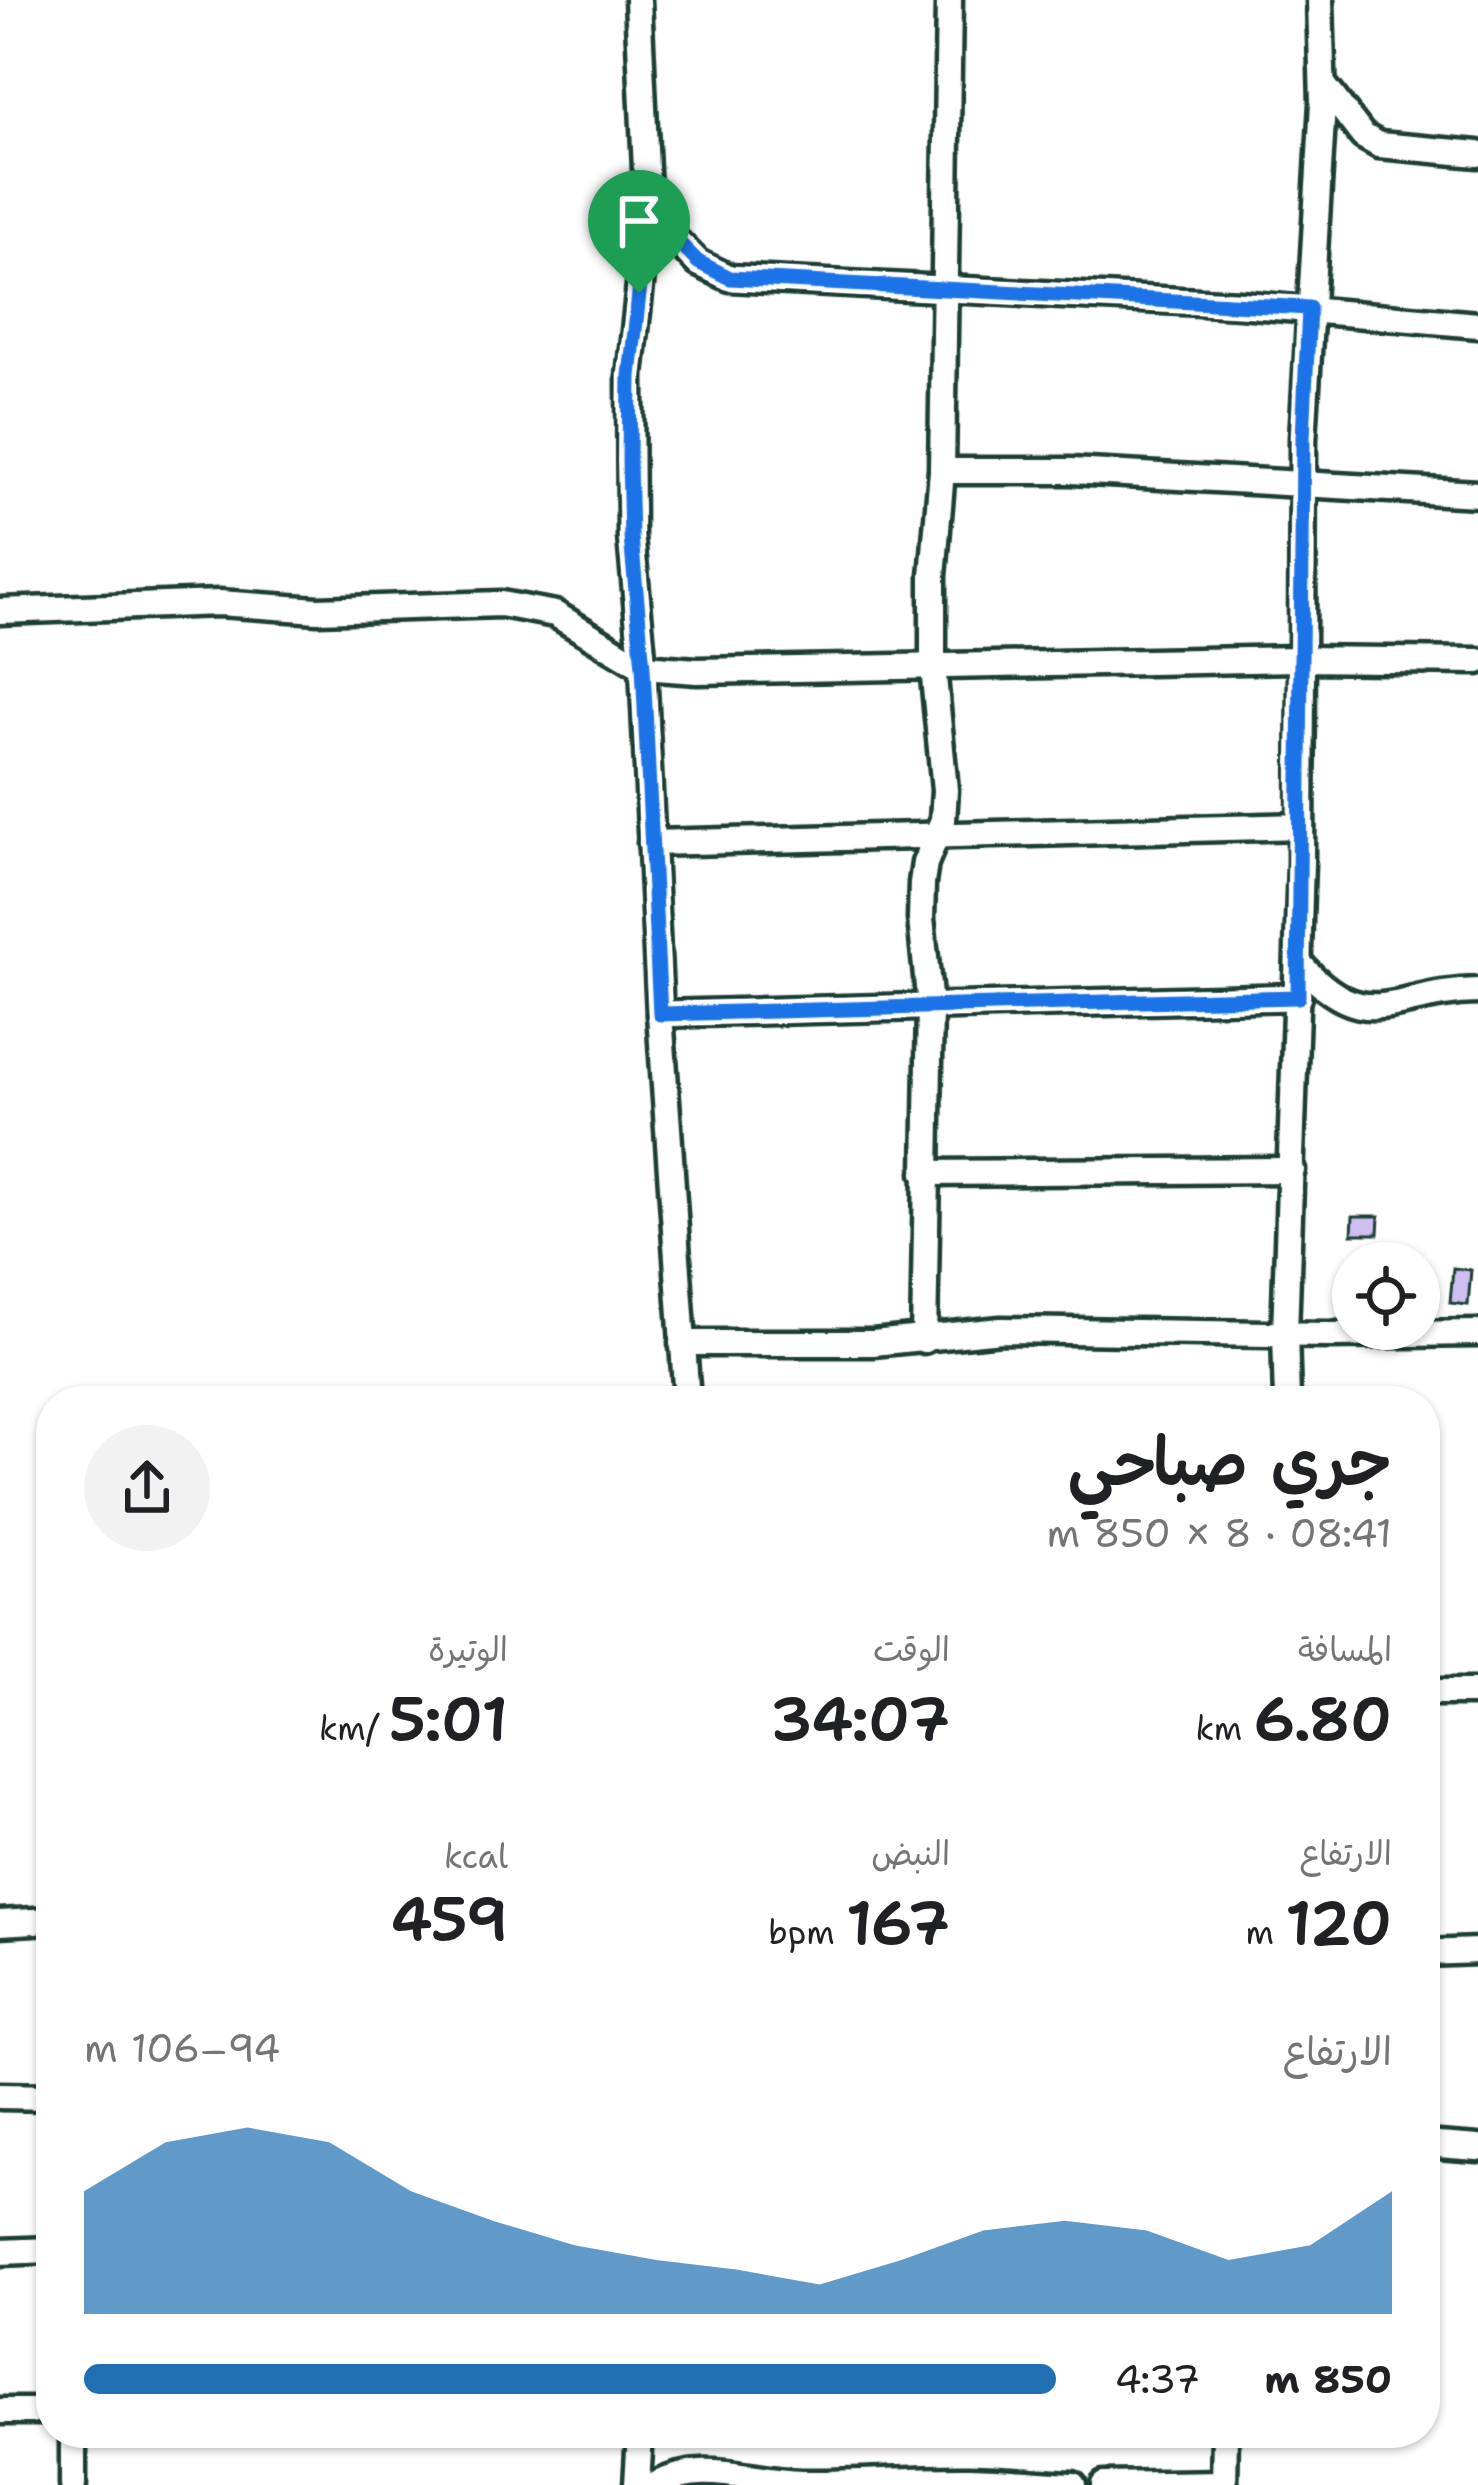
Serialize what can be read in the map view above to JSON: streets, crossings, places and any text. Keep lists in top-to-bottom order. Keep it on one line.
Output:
{"page":{"heading":["جري صباحي","08:41 · 8 × 850 m"],"stats":[["المسافة","6.80 km"],["الوقت","34:07"],["الوتيرة","5:01 /km"],["الارتفاع","120 m"],["النبض","167 bpm"],["kcal","459"]],"chart":["الارتفاع","94–106 m"],"list":[{"name":"850 m","note":"4:37"}]}}
